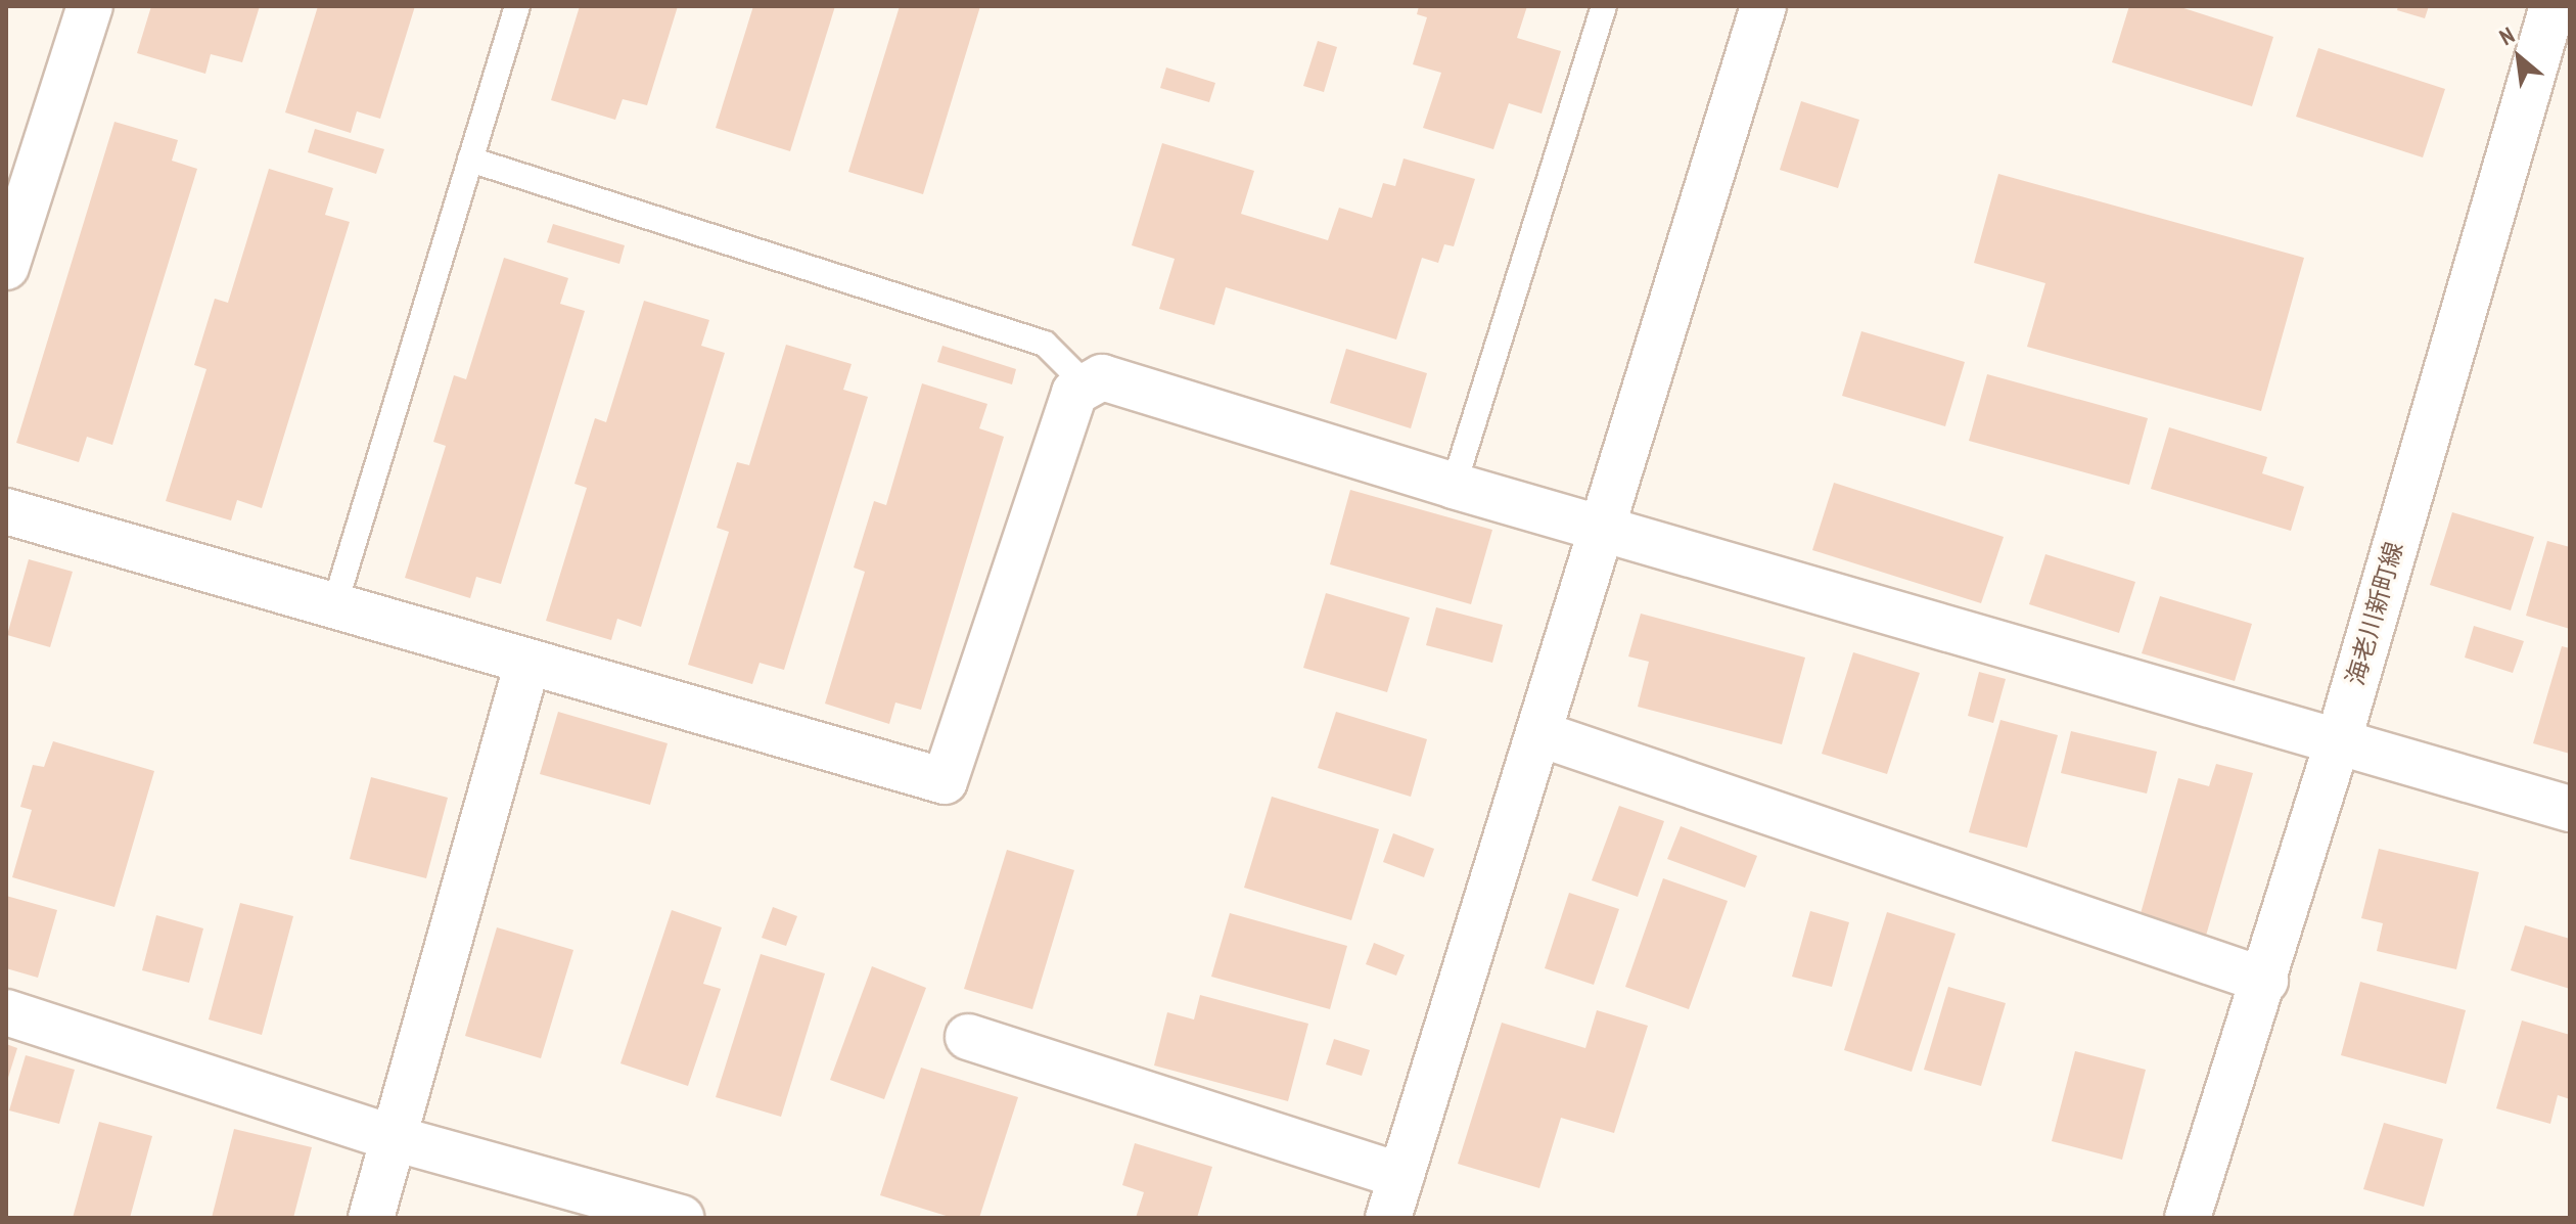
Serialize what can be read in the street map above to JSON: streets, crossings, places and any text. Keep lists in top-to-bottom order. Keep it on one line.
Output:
{"streets":{"street":["海老川新町線"]},"north":"top left"}
